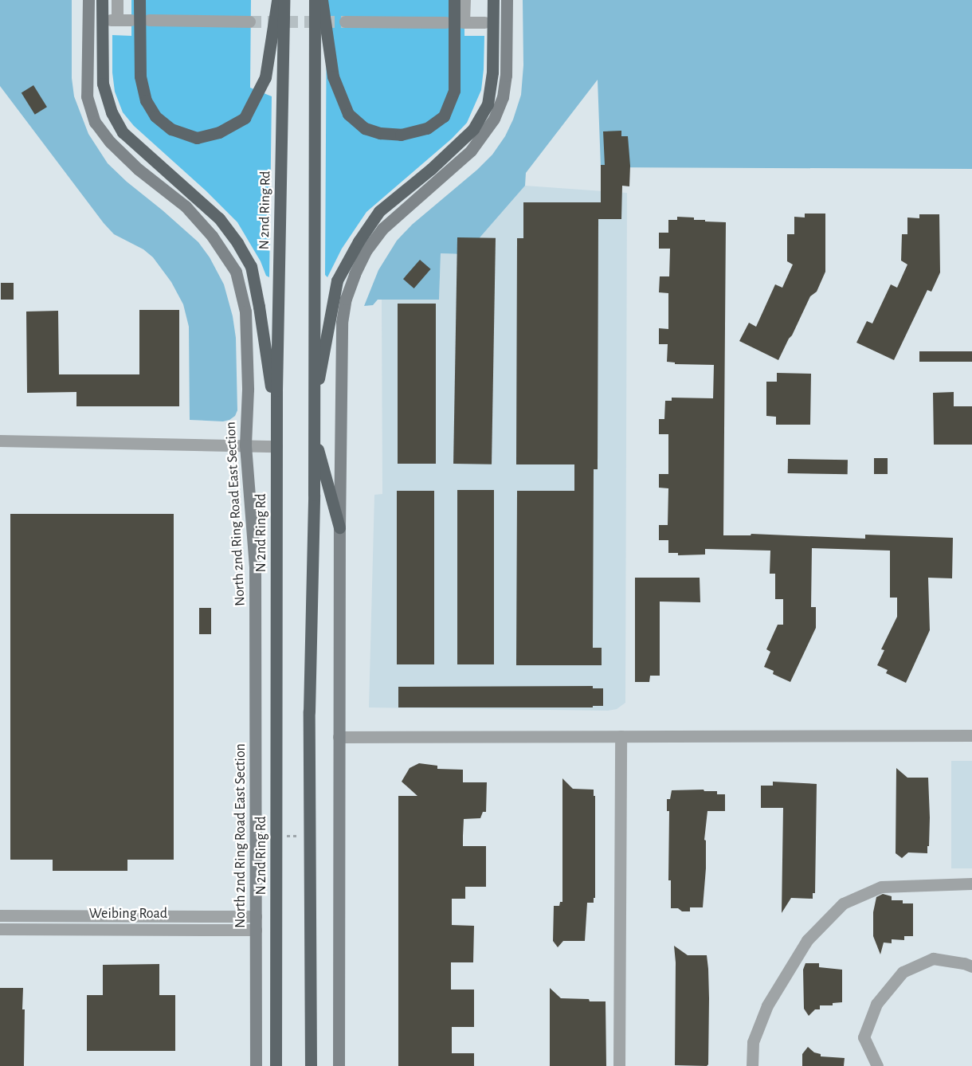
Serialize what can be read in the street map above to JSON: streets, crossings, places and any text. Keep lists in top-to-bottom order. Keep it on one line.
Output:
{"streets":{"highway":["N 2nd Ring Rd"],"main road":["North 2nd Ring Road East Section"],"street":["Weibing Road"]},"crossings":[["North 2nd Ring Road East Section","Weibing Road"]]}
